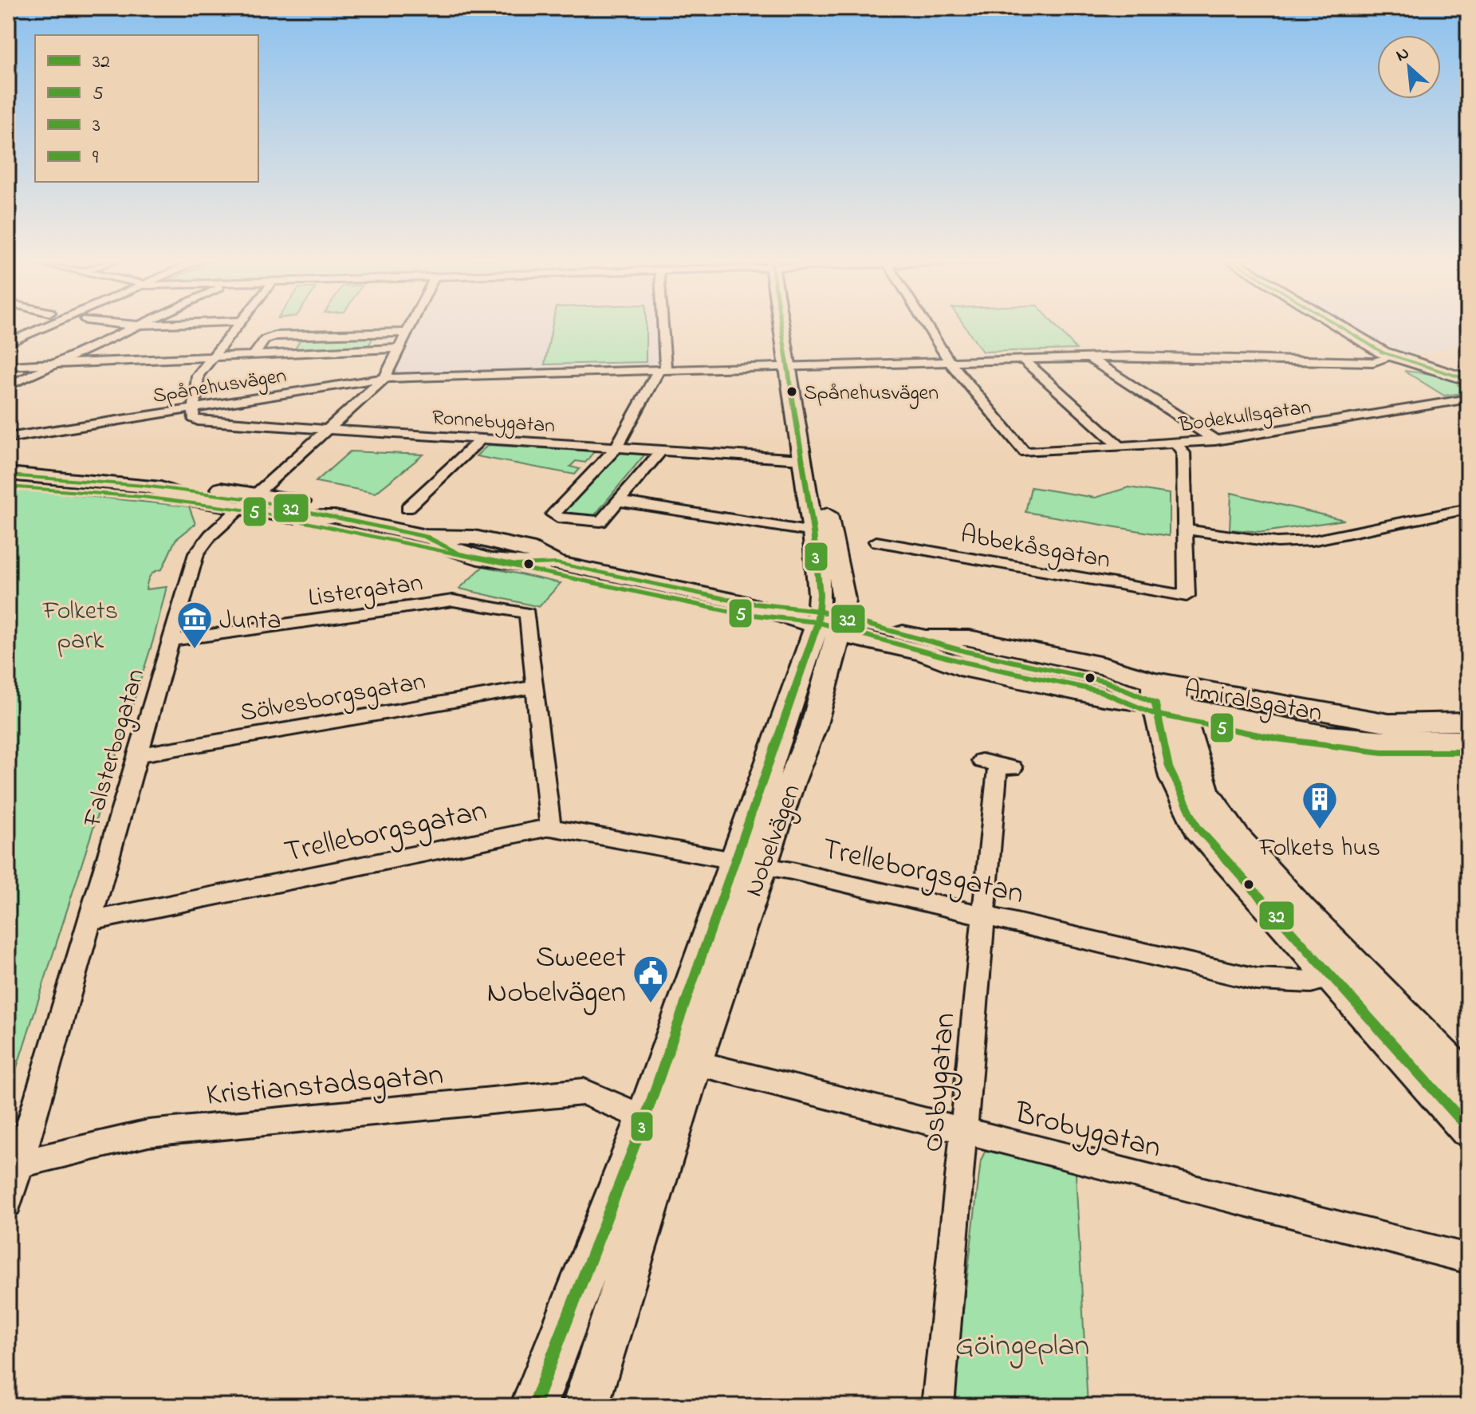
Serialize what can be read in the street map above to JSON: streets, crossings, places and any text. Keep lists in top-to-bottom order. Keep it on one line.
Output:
{"streets":{"main road":["Amiralsgatan","Nobelvägen"],"street":["Spånehusvägen","Bodekullsgatan","Ronnebygatan","Abbekåsgatan","Listergatan","Sölvesborgsgatan","Falsterbogatan","Trelleborgsgatan","Osbygatan","Kristianstadsgatan","Brobygatan"]},"crossings":[["Spånehusvägen","Bodekullsgatan"],["Spånehusvägen","Ronnebygatan"],["Spånehusvägen","Falsterbogatan"],["Spånehusvägen","Nobelvägen"],["Ronnebygatan","Falsterbogatan"],["Ronnebygatan","Nobelvägen"],["Listergatan","Sölvesborgsgatan"],["Listergatan","Falsterbogatan"],["Sölvesborgsgatan","Falsterbogatan"],["Amiralsgatan","Falsterbogatan"],["Amiralsgatan","Nobelvägen"],["Falsterbogatan","Trelleborgsgatan"],["Falsterbogatan","Kristianstadsgatan"],["Trelleborgsgatan","Nobelvägen"],["Trelleborgsgatan","Osbygatan"],["Nobelvägen","Kristianstadsgatan"],["Nobelvägen","Brobygatan"],["Osbygatan","Brobygatan"]],"parks":["Folkets park","Göingeplan"],"places":{"other":["Spånehusvägen"],"museum":["Junta"],"building":["Folkets hus"],"public building":["Sweeet Nobelvägen"]},"lines":["transit line 3","transit line 9","transit line 32","transit line 5"],"legend":["32","5","3","9"],"north":"top left"}
